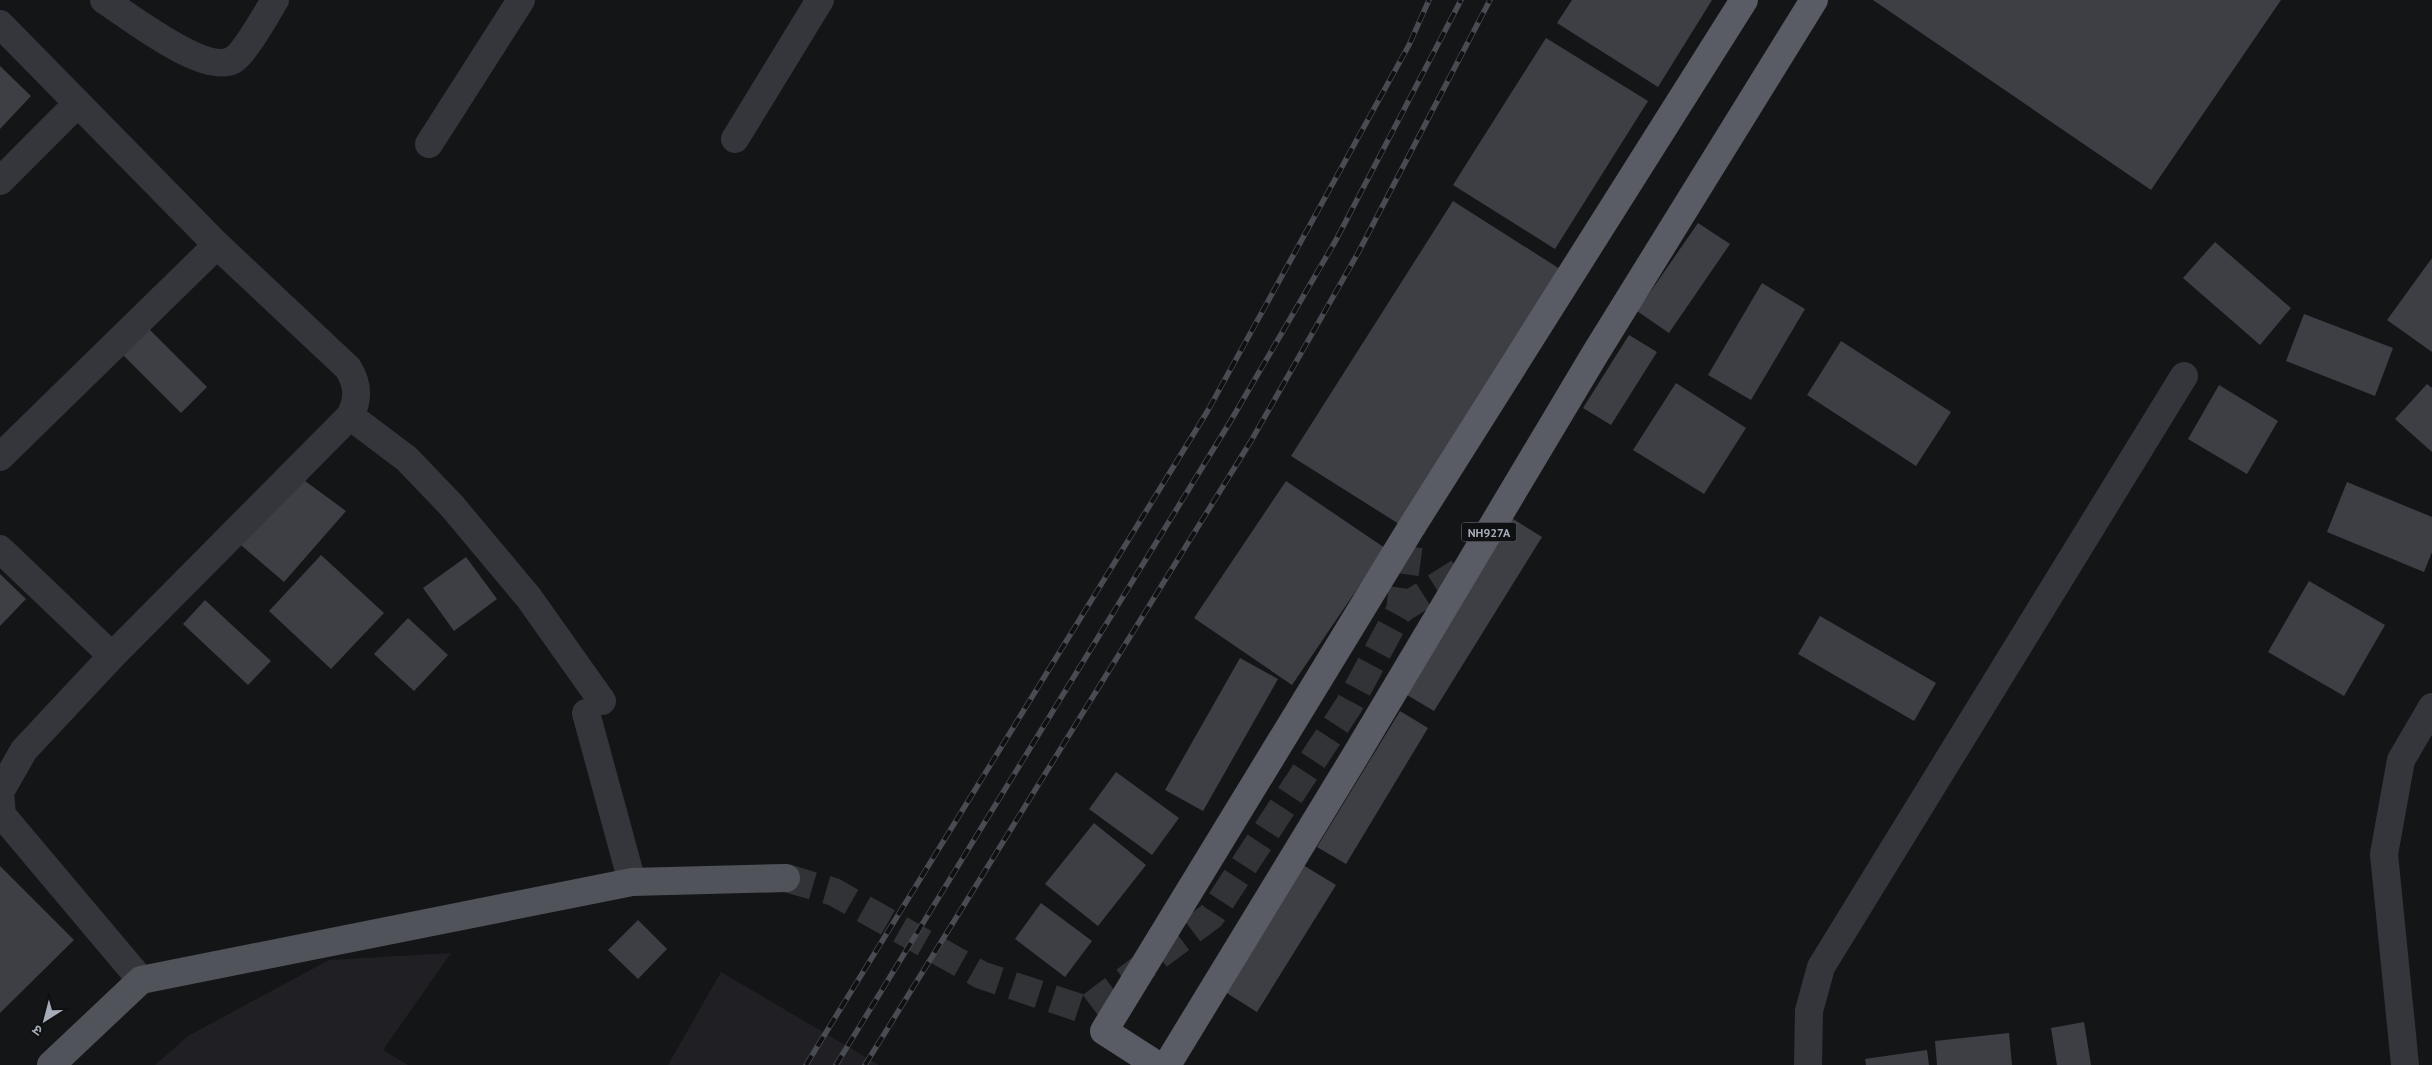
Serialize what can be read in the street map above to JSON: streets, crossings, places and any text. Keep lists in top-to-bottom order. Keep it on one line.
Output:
{"streets":{"highway":["NH927A"]},"north":"bottom left"}
